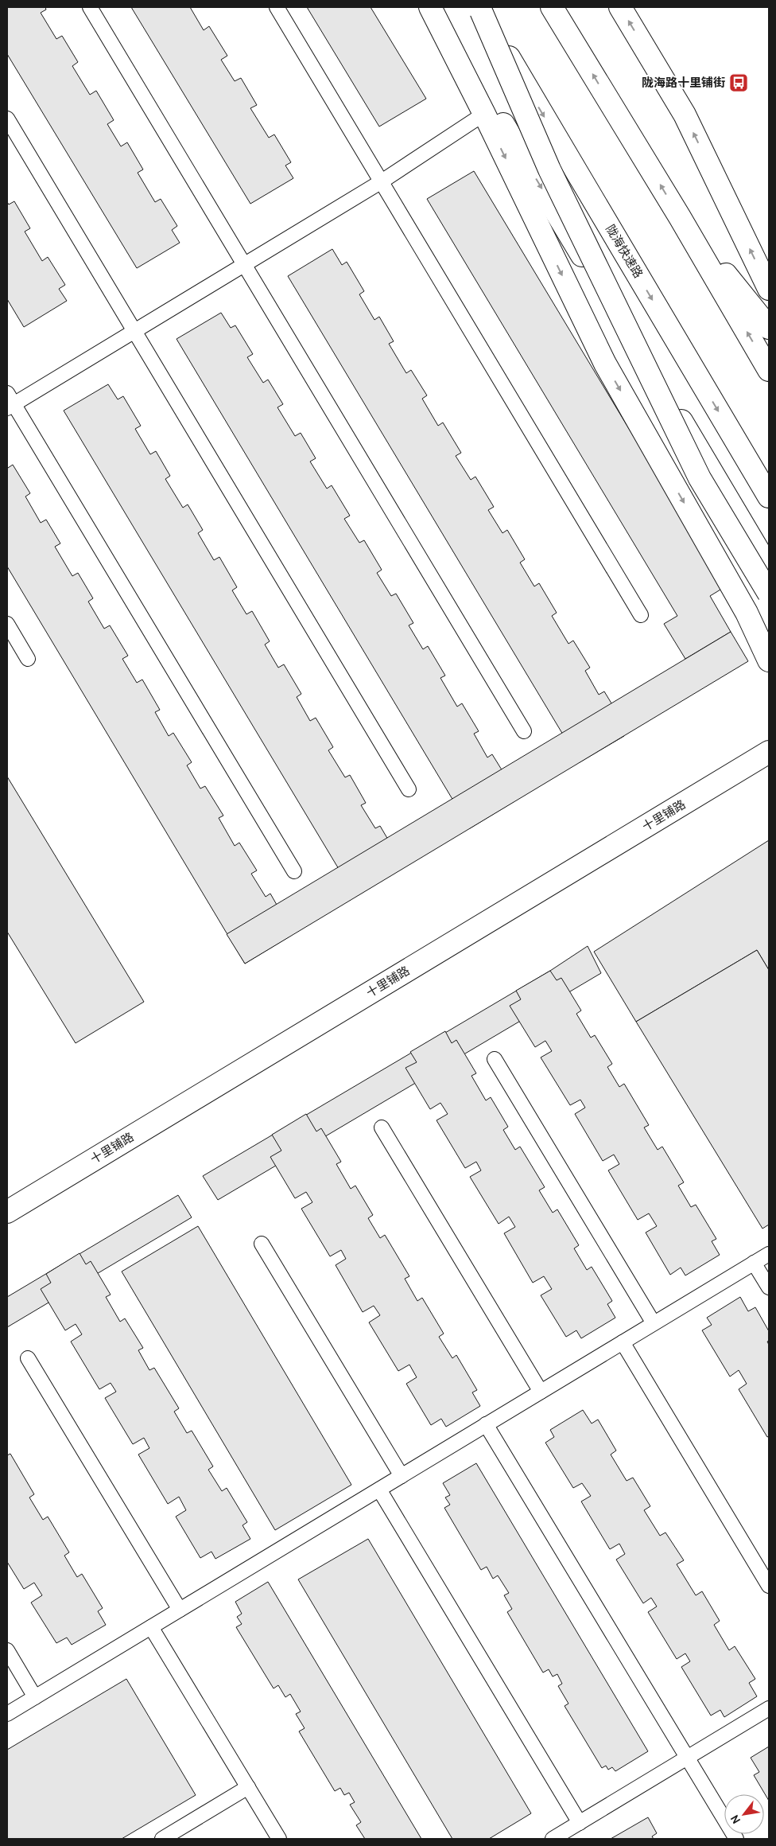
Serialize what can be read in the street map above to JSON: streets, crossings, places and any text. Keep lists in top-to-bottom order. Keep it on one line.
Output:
{"streets":{"main road":["陇海快速路","十里铺路"]},"places":{"bus stop":["陇海路十里铺街"]},"north":"bottom left"}
